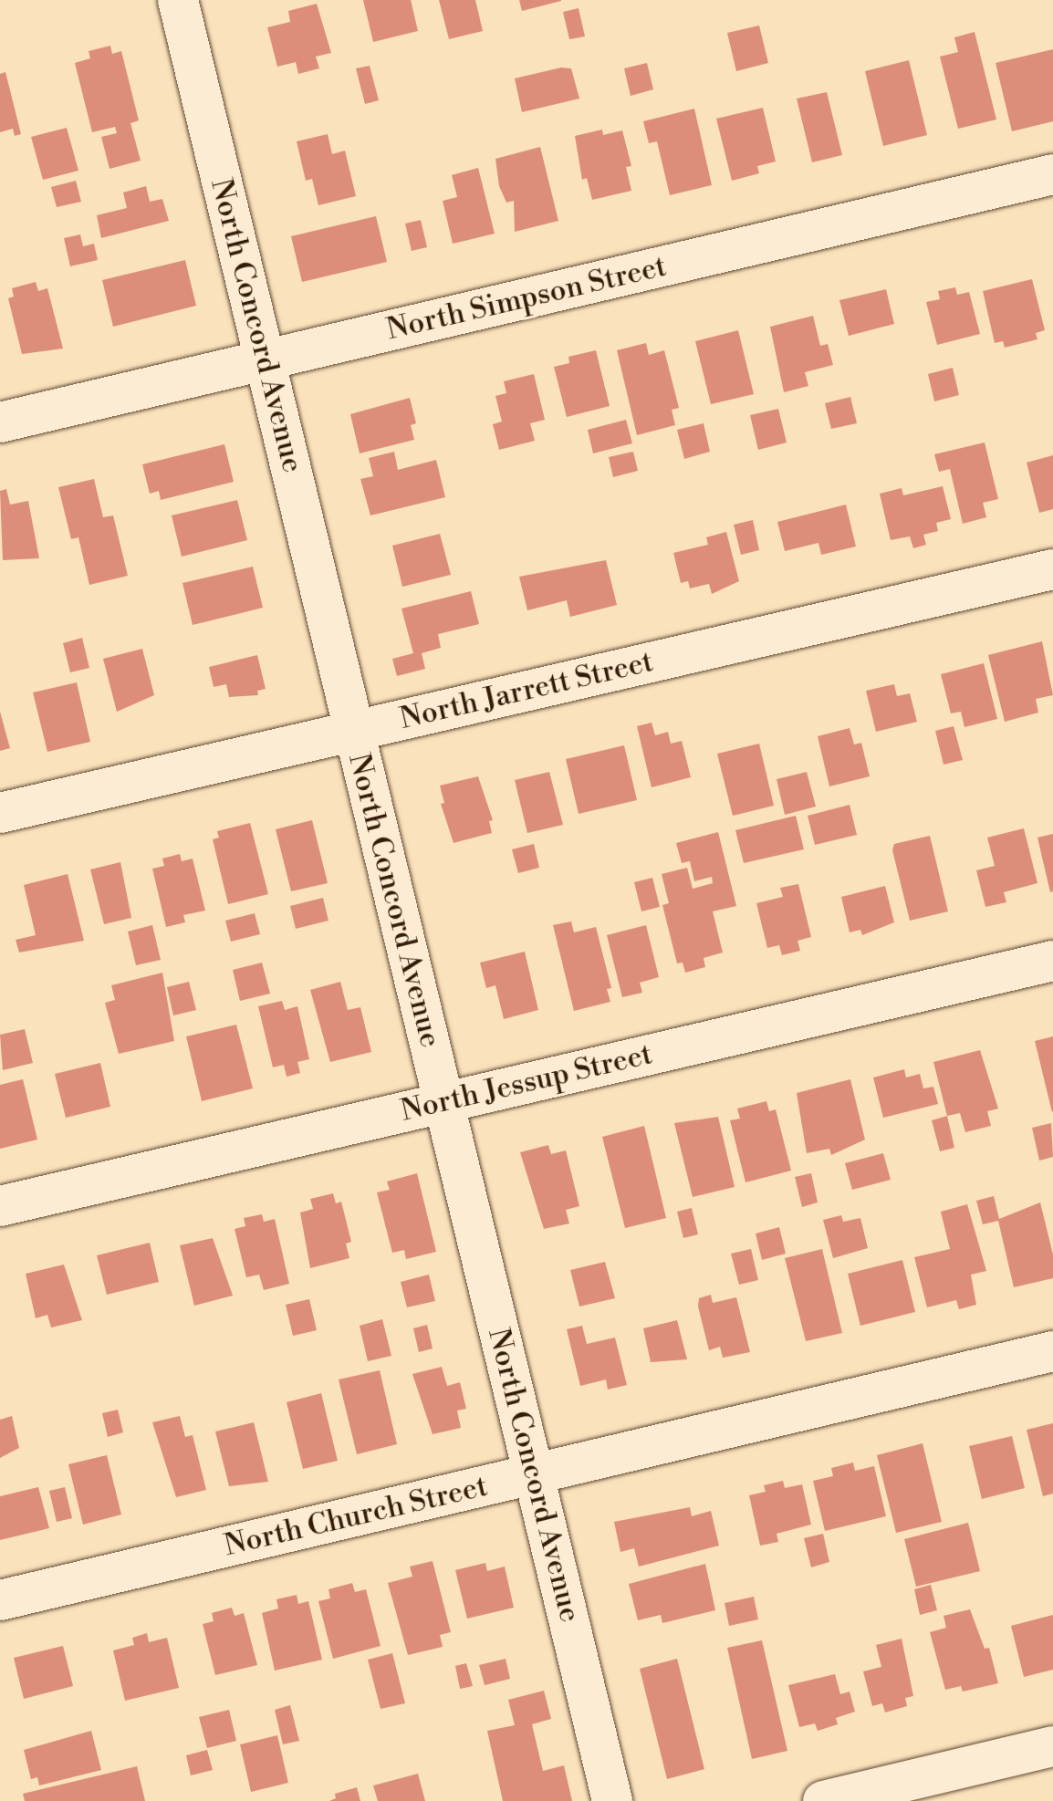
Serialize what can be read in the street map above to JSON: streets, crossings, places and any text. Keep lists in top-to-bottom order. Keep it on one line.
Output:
{"streets":{"street":["North Simpson Street","North Concord Avenue","North Jarrett Street","North Jessup Street","North Church Street"]},"crossings":[["North Simpson Street","North Concord Avenue"],["North Concord Avenue","North Jarrett Street"],["North Concord Avenue","North Jessup Street"],["North Concord Avenue","North Church Street"]]}
